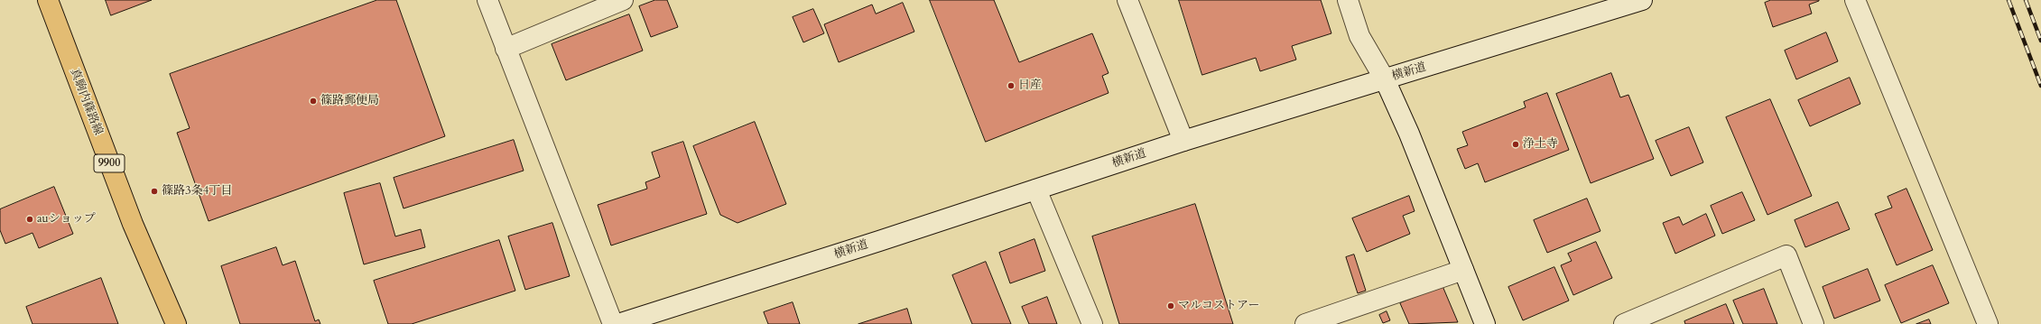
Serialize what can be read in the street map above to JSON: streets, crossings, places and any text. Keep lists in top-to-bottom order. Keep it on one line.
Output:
{"streets":{"main road":["真駒内篠路線","9900"],"street":["横新道"]},"places":["日産","篠路郵便局","浄土寺","篠路3条4丁目","auショップ","マルコストアー"]}
